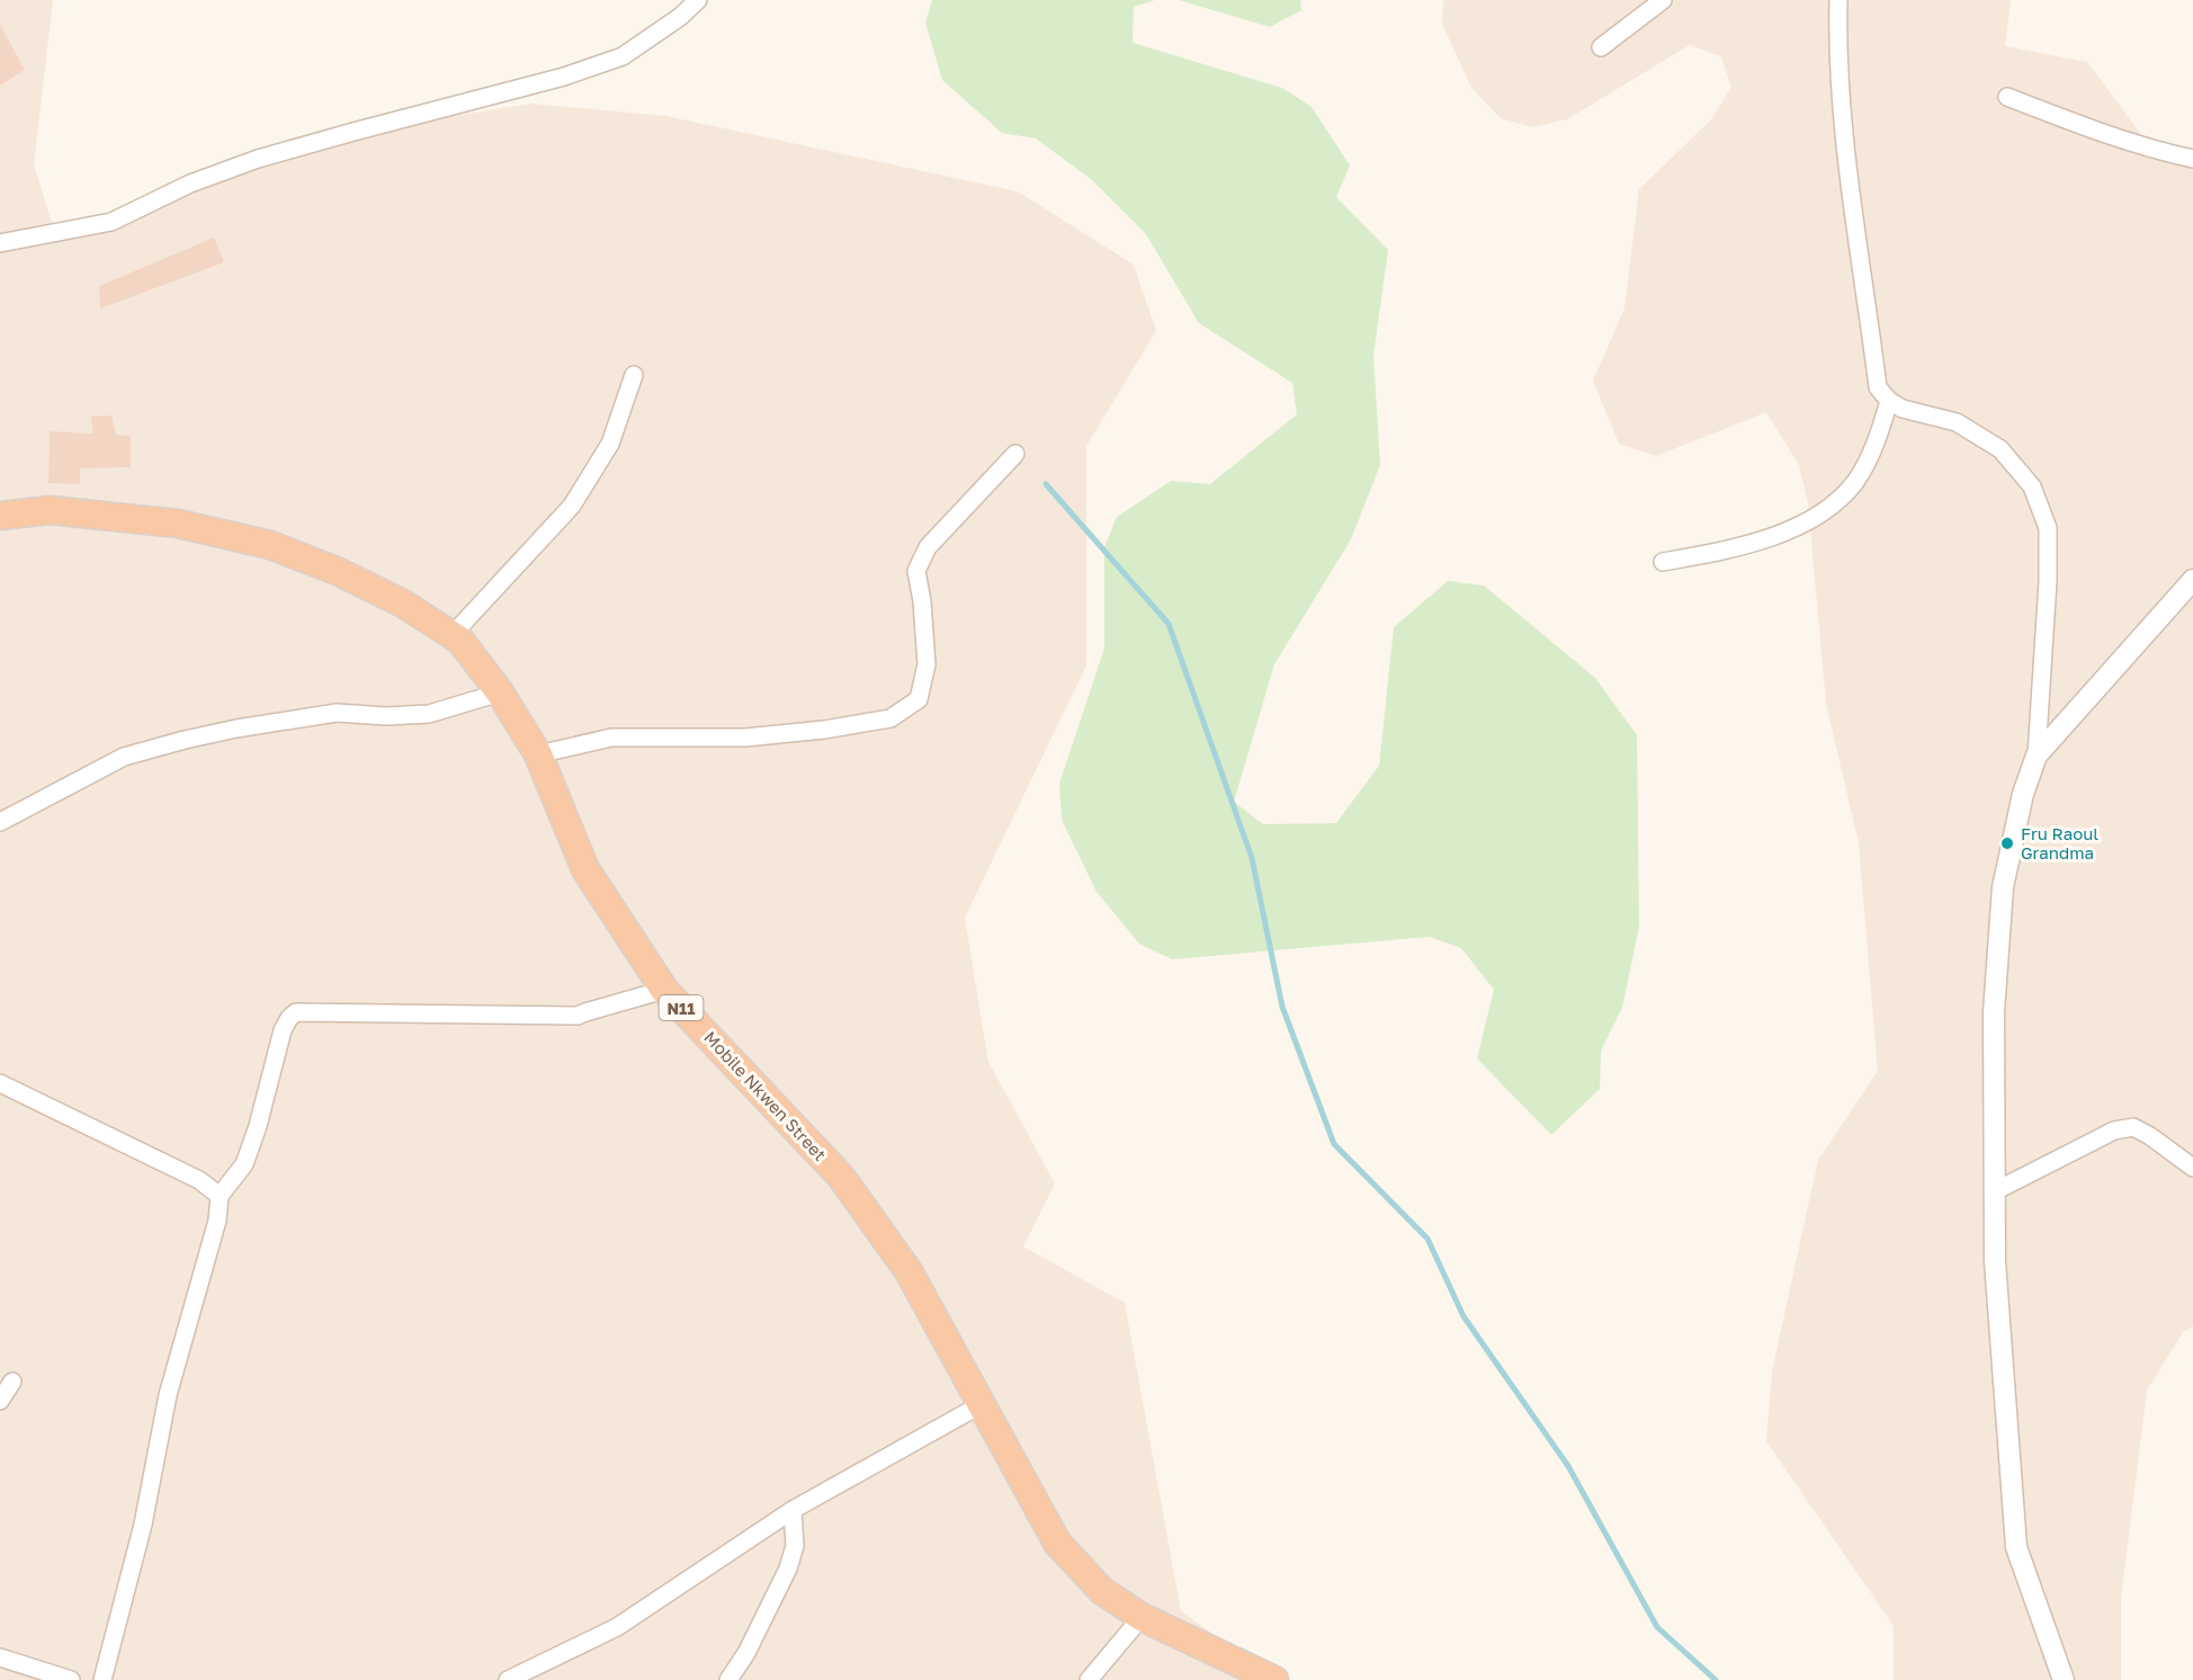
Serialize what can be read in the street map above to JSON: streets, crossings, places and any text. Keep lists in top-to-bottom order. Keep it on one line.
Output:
{"streets":{"highway":["N11","Mobile Nkwen Street"]},"places":["Fru Raoul Grandma"]}
